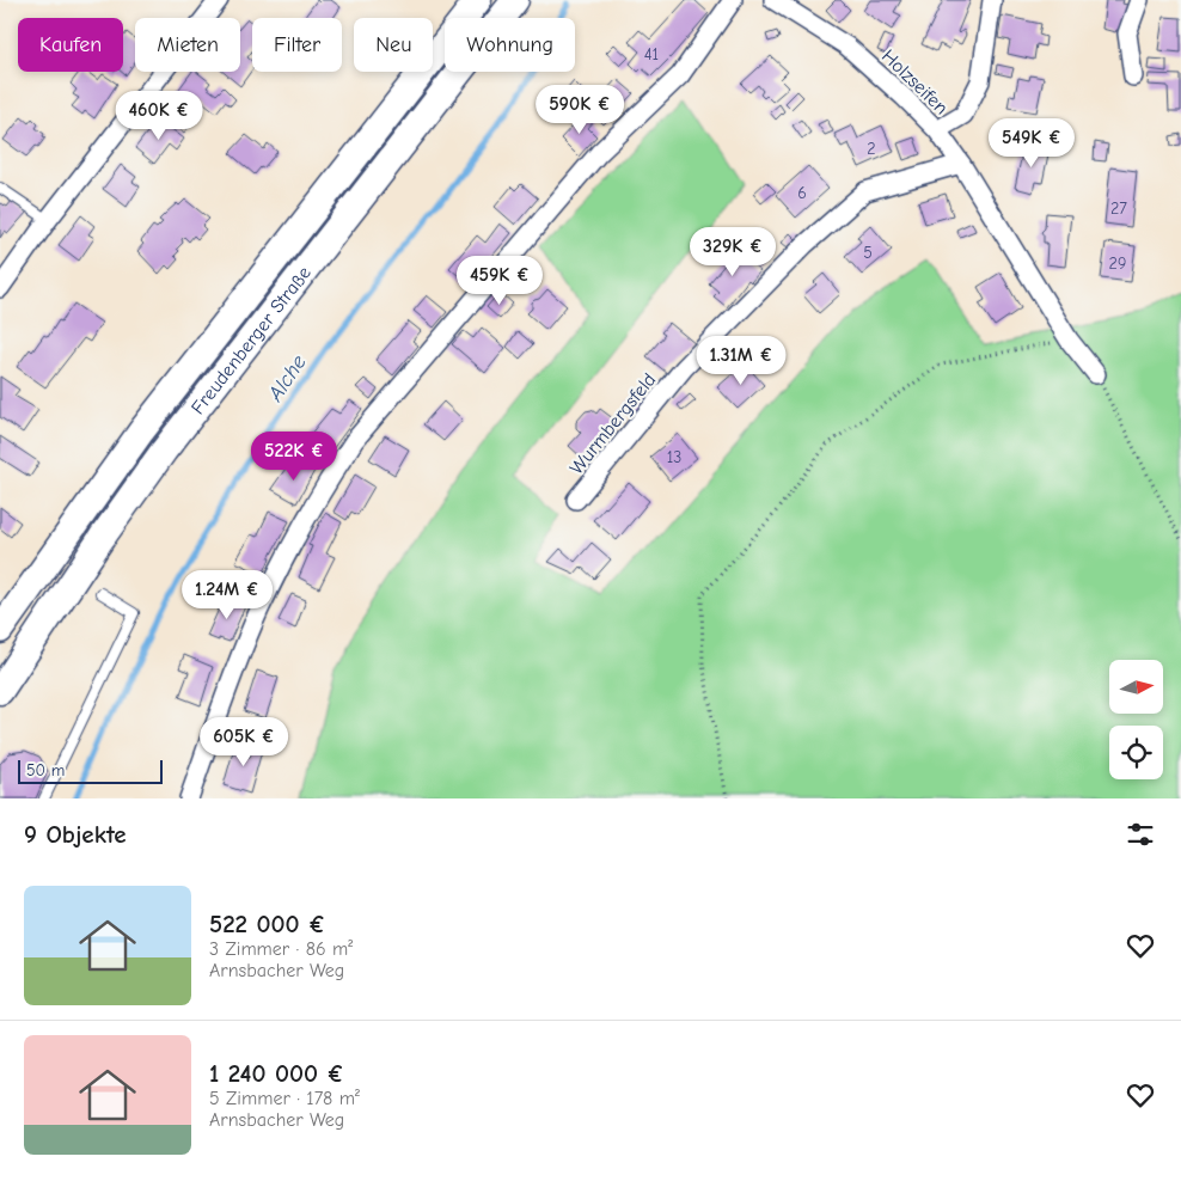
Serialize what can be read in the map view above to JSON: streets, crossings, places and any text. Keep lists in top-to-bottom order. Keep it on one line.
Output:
{"streets":{"main road":["Freudenberger Straße"],"street":["Holzseifen","Wurmbergsfeld"]},"crossings":[["Holzseifen","Wurmbergsfeld"]],"water":["Alche"],"house_numbers":["41","2","6","27","5","29","13"],"scale_bar":"50 m","north":"right","page":{"chip":["Kaufen","Mieten","Filter","Neu","Wohnung"],"price":["590K €","460K €","549K €","329K €","459K €","1.31M €","522K €","1.24M €","605K €"],"scale":"50 m","heading":"9 Objekte","list":[{"name":"522 000 €","note":"3 Zimmer · 86 m² · Arnsbacher Weg"},{"name":"1 240 000 €","note":"5 Zimmer · 178 m² · Arnsbacher Weg"}]}}
